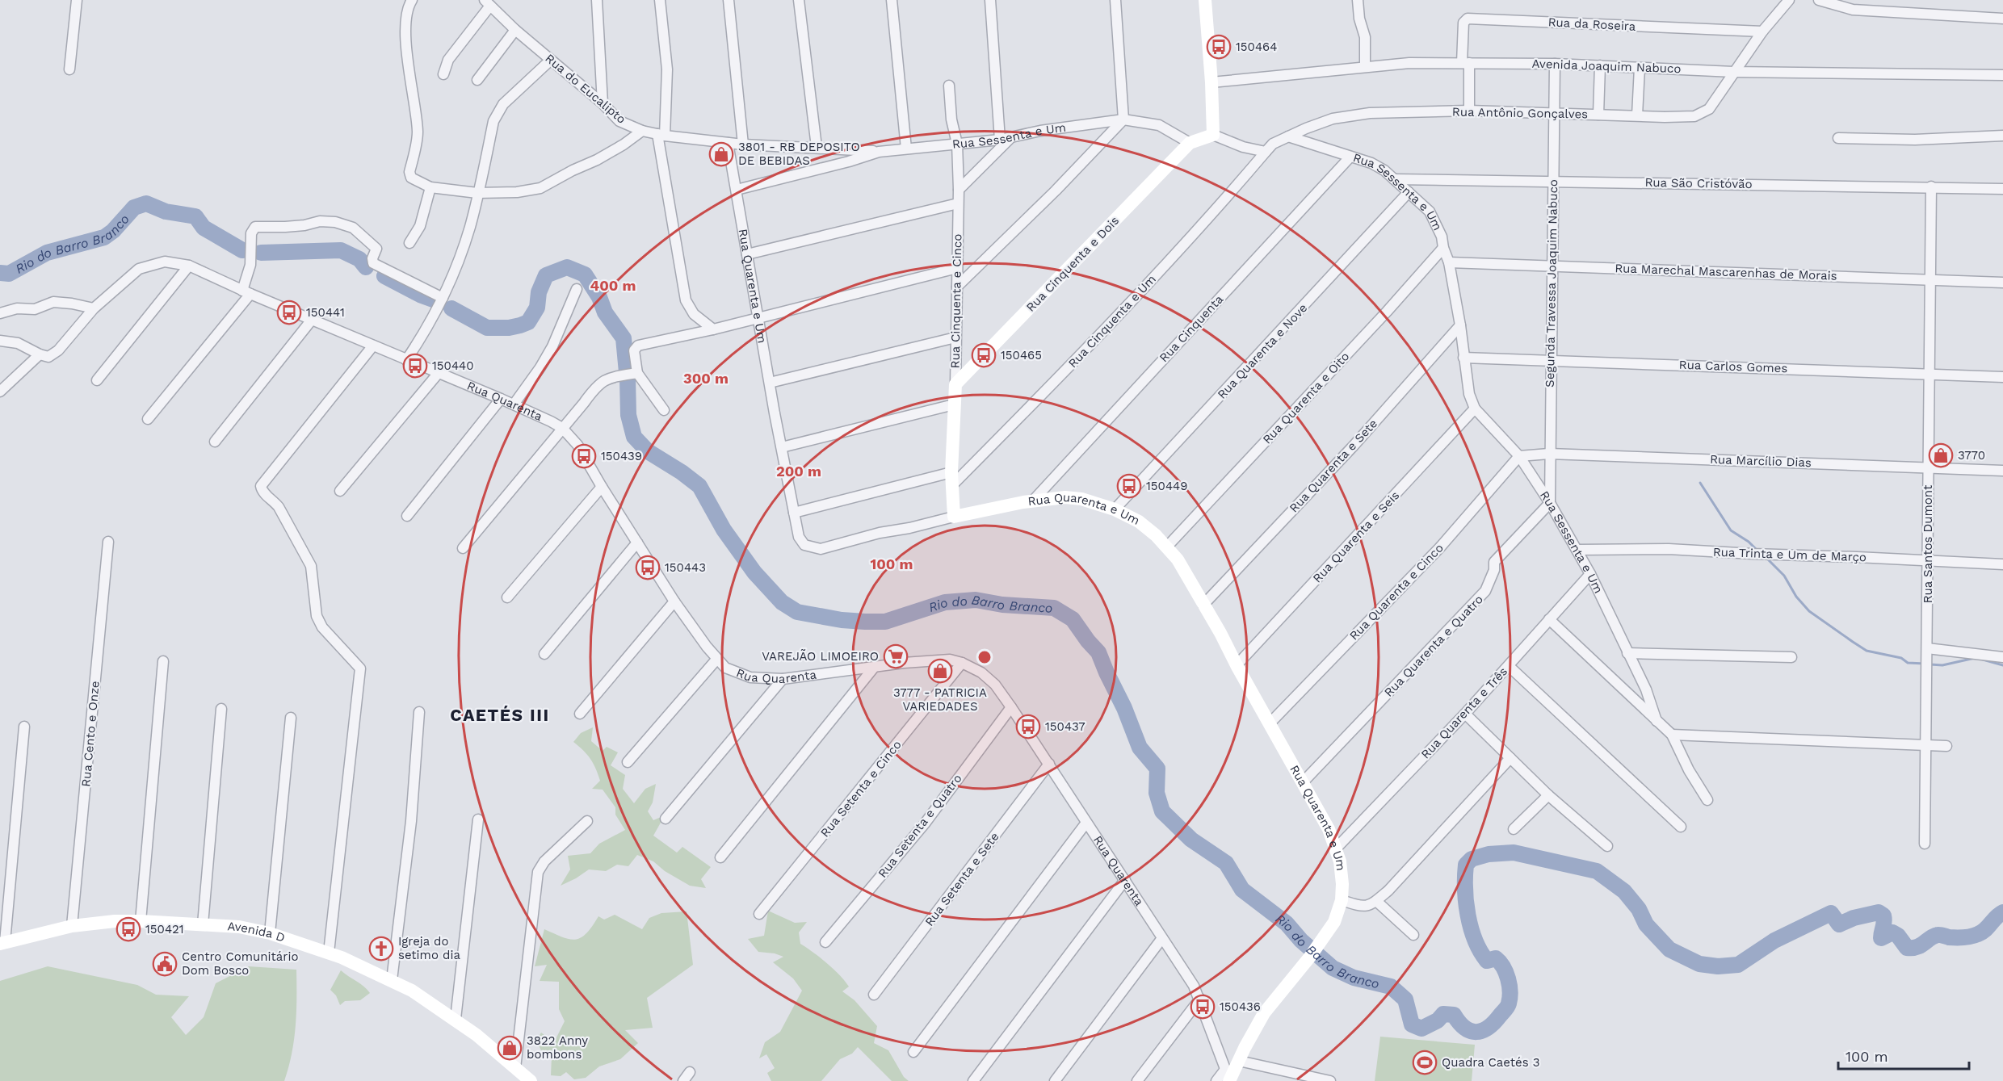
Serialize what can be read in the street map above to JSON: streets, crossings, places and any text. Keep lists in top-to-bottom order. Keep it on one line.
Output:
{"streets":{"street":["Rua da Roseira","Avenida Joaquim Nabuco","Rua do Eucalipto","Rua Antônio Gonçalves","Rua Sessenta e Um","Rua São Cristóvão","Rua Cinquenta e Dois","Rua Marechal Mascarenhas de Morais","Segunda Travessa Joaquim Nabuco","Rua Quarenta e Um","Rua Cinquenta e Cinco","Rua Cinquenta e Um","Rua Cinquenta","Rua Quarenta e Nove","Rua Carlos Gomes","Rua Quarenta e Oito","Rua Quarenta","Rua Marcílio Dias","Rua Quarenta e Sete","Rua Quarenta e Seis","Rua Santos Dumont","Rua Trinta e Um de Março","Rua Quarenta e Cinco","Rua Quarenta e Quatro","Rua Quarenta e Três","Rua Cento e Onze","Rua Setenta e Cinco","Rua Setenta e Quatro","Rua Setenta e Sete","Avenida D"]},"crossings":[["Rua da Roseira","Avenida Joaquim Nabuco"],["Rua da Roseira","Rua Antônio Gonçalves"],["Avenida Joaquim Nabuco","Rua Antônio Gonçalves"],["Avenida Joaquim Nabuco","Segunda Travessa Joaquim Nabuco"],["Rua do Eucalipto","Rua Sessenta e Um"],["Rua do Eucalipto","Rua Quarenta e Um"],["Rua Antônio Gonçalves","Rua Sessenta e Um"],["Rua Antônio Gonçalves","Segunda Travessa Joaquim Nabuco"],["Rua Sessenta e Um","Rua São Cristóvão"],["Rua Sessenta e Um","Rua Cinquenta e Dois"],["Rua Sessenta e Um","Rua Marechal Mascarenhas de Morais"],["Rua Sessenta e Um","Segunda Travessa Joaquim Nabuco"],["Rua Sessenta e Um","Rua Quarenta e Um"],["Rua Sessenta e Um","Rua Cinquenta e Cinco"],["Rua Sessenta e Um","Rua Cinquenta"],["Rua Sessenta e Um","Rua Quarenta e Nove"],["Rua Sessenta e Um","Rua Carlos Gomes"],["Rua Sessenta e Um","Rua Quarenta e Oito"],["Rua Sessenta e Um","Rua Marcílio Dias"],["Rua Sessenta e Um","Rua Quarenta e Sete"],["Rua Sessenta e Um","Rua Quarenta e Seis"],["Rua Sessenta e Um","Rua Trinta e Um de Março"],["Rua Sessenta e Um","Rua Quarenta e Cinco"],["Rua Sessenta e Um","Rua Quarenta e Quatro"],["Rua Sessenta e Um","Rua Quarenta e Três"],["Rua São Cristóvão","Segunda Travessa Joaquim Nabuco"],["Rua São Cristóvão","Rua Santos Dumont"],["Rua Cinquenta e Dois","Rua Cinquenta e Cinco"],["Rua Marechal Mascarenhas de Morais","Segunda Travessa Joaquim Nabuco"],["Rua Marechal Mascarenhas de Morais","Rua Santos Dumont"],["Segunda Travessa Joaquim Nabuco","Rua Carlos Gomes"],["Segunda Travessa Joaquim Nabuco","Rua Marcílio Dias"],["Segunda Travessa Joaquim Nabuco","Rua Quarenta e Quatro"],["Rua Quarenta e Um","Rua Cinquenta e Cinco"],["Rua Quarenta e Um","Rua Cinquenta"],["Rua Quarenta e Um","Rua Quarenta e Nove"],["Rua Quarenta e Um","Rua Quarenta e Oito"],["Rua Quarenta e Um","Rua Quarenta"],["Rua Quarenta e Um","Rua Quarenta e Sete"],["Rua Quarenta e Um","Rua Quarenta e Seis"],["Rua Quarenta e Um","Rua Quarenta e Cinco"],["Rua Quarenta e Um","Rua Quarenta e Quatro"],["Rua Quarenta e Um","Rua Quarenta e Três"],["Rua Cinquenta e Cinco","Rua Cinquenta e Um"],["Rua Carlos Gomes","Rua Santos Dumont"],["Rua Quarenta","Rua Setenta e Cinco"],["Rua Quarenta","Rua Setenta e Quatro"],["Rua Quarenta","Rua Setenta e Sete"],["Rua Marcílio Dias","Rua Santos Dumont"],["Rua Marcílio Dias","Rua Quarenta e Cinco"],["Rua Santos Dumont","Rua Trinta e Um de Março"],["Rua Cento e Onze","Avenida D"]],"districts":["CAETÉS III"],"water":["Rio do Barro Branco"],"places":{"bus stop":["150464","150441","150465","150440","150439","150449","150443","150437","150421","150436"],"shop":["3801 - RB DEPOSITO DE BEBIDAS","3770","3777 - PATRICIA VARIEDADES","3822 Anny bombons"],"supermarket":["VAREJÃO LIMOEIRO"],"church":["Igreja do setimo dia"],"public building":["Centro Comunitário Dom Bosco"],"sports":["Quadra Caetés 3"]},"scale_bar":"100 m","rings":["400 m","300 m","200 m","100 m"]}
